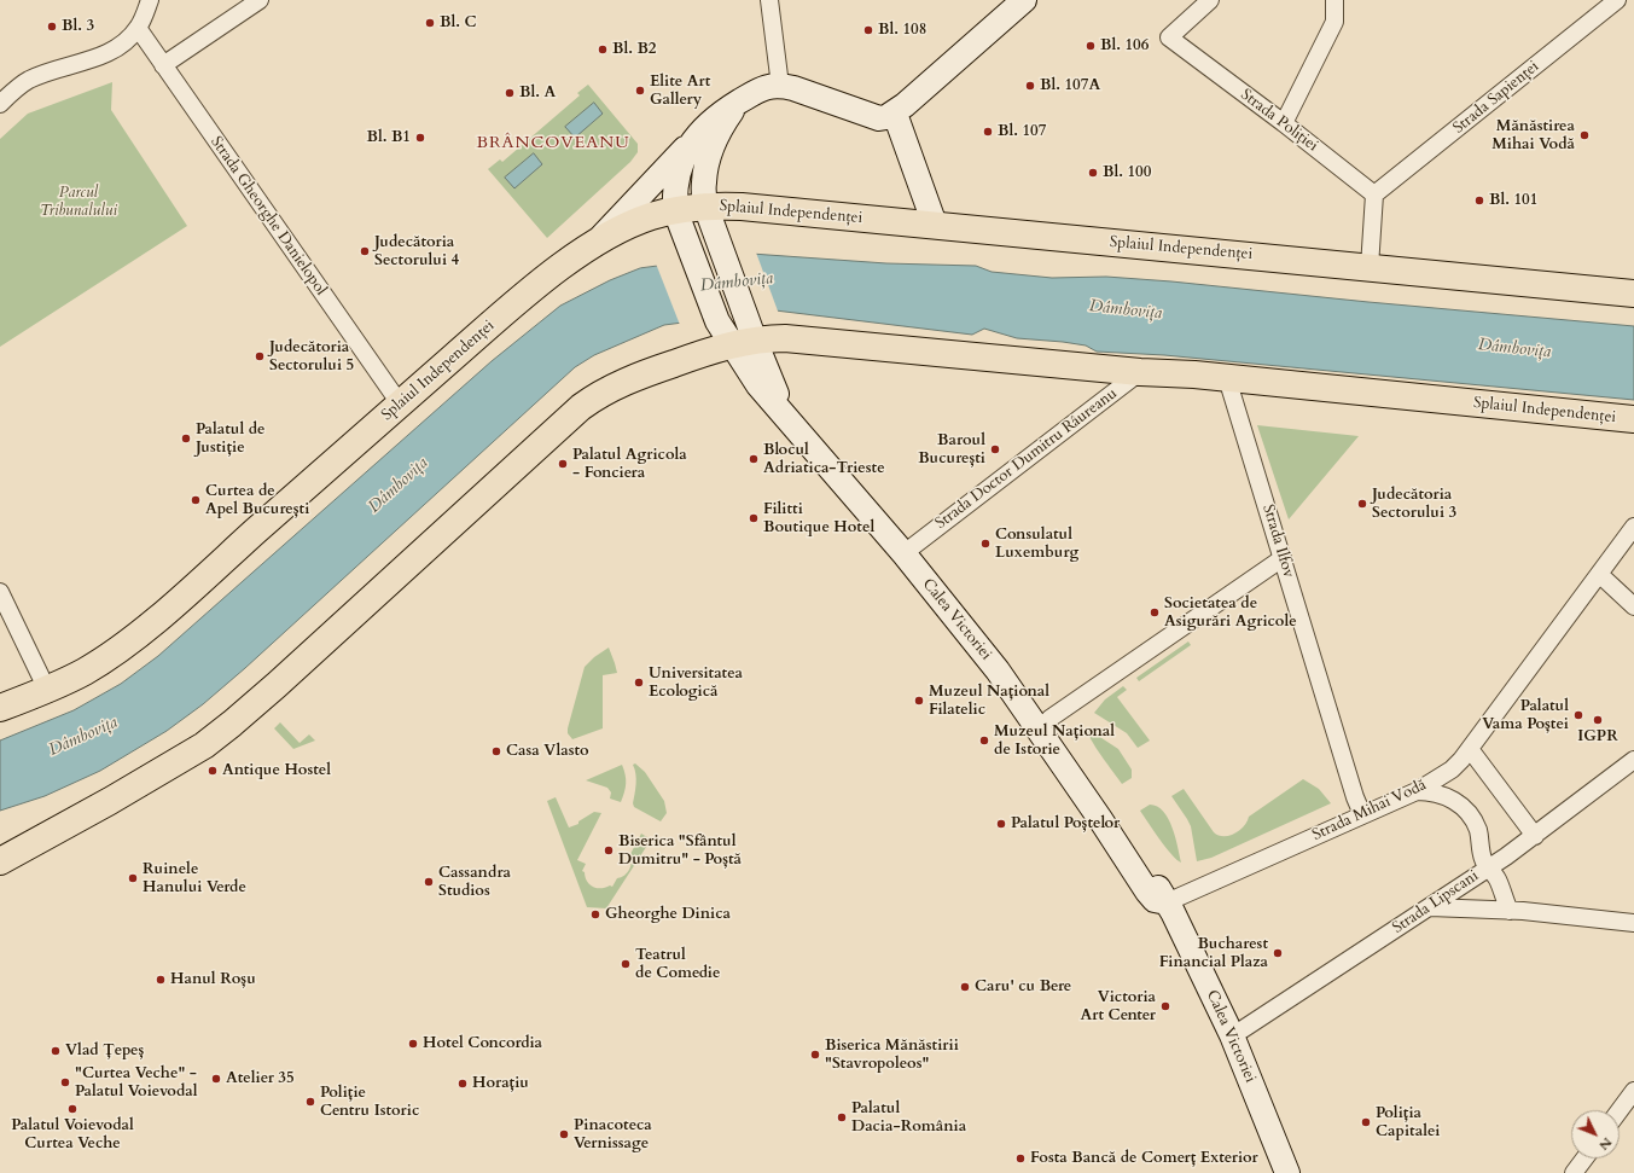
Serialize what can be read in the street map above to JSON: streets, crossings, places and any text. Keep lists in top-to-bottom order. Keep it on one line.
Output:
{"streets":{"main road":["Splaiul Independenței","Calea Victoriei"],"street":["Strada Sapienței","Strada Poliției","Strada Gheorghe Danielopol","Strada Doctor Dumitru Râureanu","Strada Ilfov","Strada Mihai Vodă","Strada Lipscani"]},"crossings":[["Strada Sapienței","Strada Poliției"],["Splaiul Independenței","Strada Gheorghe Danielopol"],["Splaiul Independenței","Strada Doctor Dumitru Râureanu"],["Splaiul Independenței","Strada Ilfov"],["Splaiul Independenței","Calea Victoriei"],["Strada Doctor Dumitru Râureanu","Calea Victoriei"],["Strada Ilfov","Strada Mihai Vodă"],["Calea Victoriei","Strada Mihai Vodă"],["Calea Victoriei","Strada Lipscani"]],"districts":["BRÂNCOVEANU"],"water":["Dâmbovița"],"parks":["Parcul Tribunalului"],"places":["Bl. C","Bl. 3","Bl. 108","Bl. 106","Bl. B2","Bl. 107A","Elite Art Gallery","Bl. A","Bl. 107","Mănăstirea Mihai Vodă","Bl. B1","Bl. 100","Bl. 101","Judecătoria Sectorului 4","Judecătoria Sectorului 5","Palatul de Justiție","Baroul București","Blocul Adriatica-Trieste","Palatul Agricola - Fonciera","Curtea de Apel București","Judecătoria Sectorului 3","Filitti Boutique Hotel","Consulatul Luxemburg","Societatea de Asigurări Agricole","Universitatea Ecologică","Muzeul Național Filatelic","Palatul Vama Poștei","IGPR","Muzeul Național de Istorie","Casa Vlasto","Antique Hostel","Palatul Poștelor","Biserica \"Sfântul Dumitru\" - Poștă","Ruinele Hanului Verde","Cassandra Studios","Gheorghe Dinica","Bucharest Financial Plaza","Teatrul de Comedie","Hanul Roșu","Caru' cu Bere","Victoria Art Center","Hotel Concordia","Vlad Țepeș","Biserica Mănăstirii \"Stavropoleos\"","Atelier 35","\"Curtea Veche\" - Palatul Voievodal","Horațiu","Poliție Centru Istoric","Palatul Voievodal Curtea Veche","Palatul Dacia-România","Poliția Capitalei","Pinacoteca Vernissage","Fosta Bancă de Comerț Exterior"],"north":"bottom right"}
